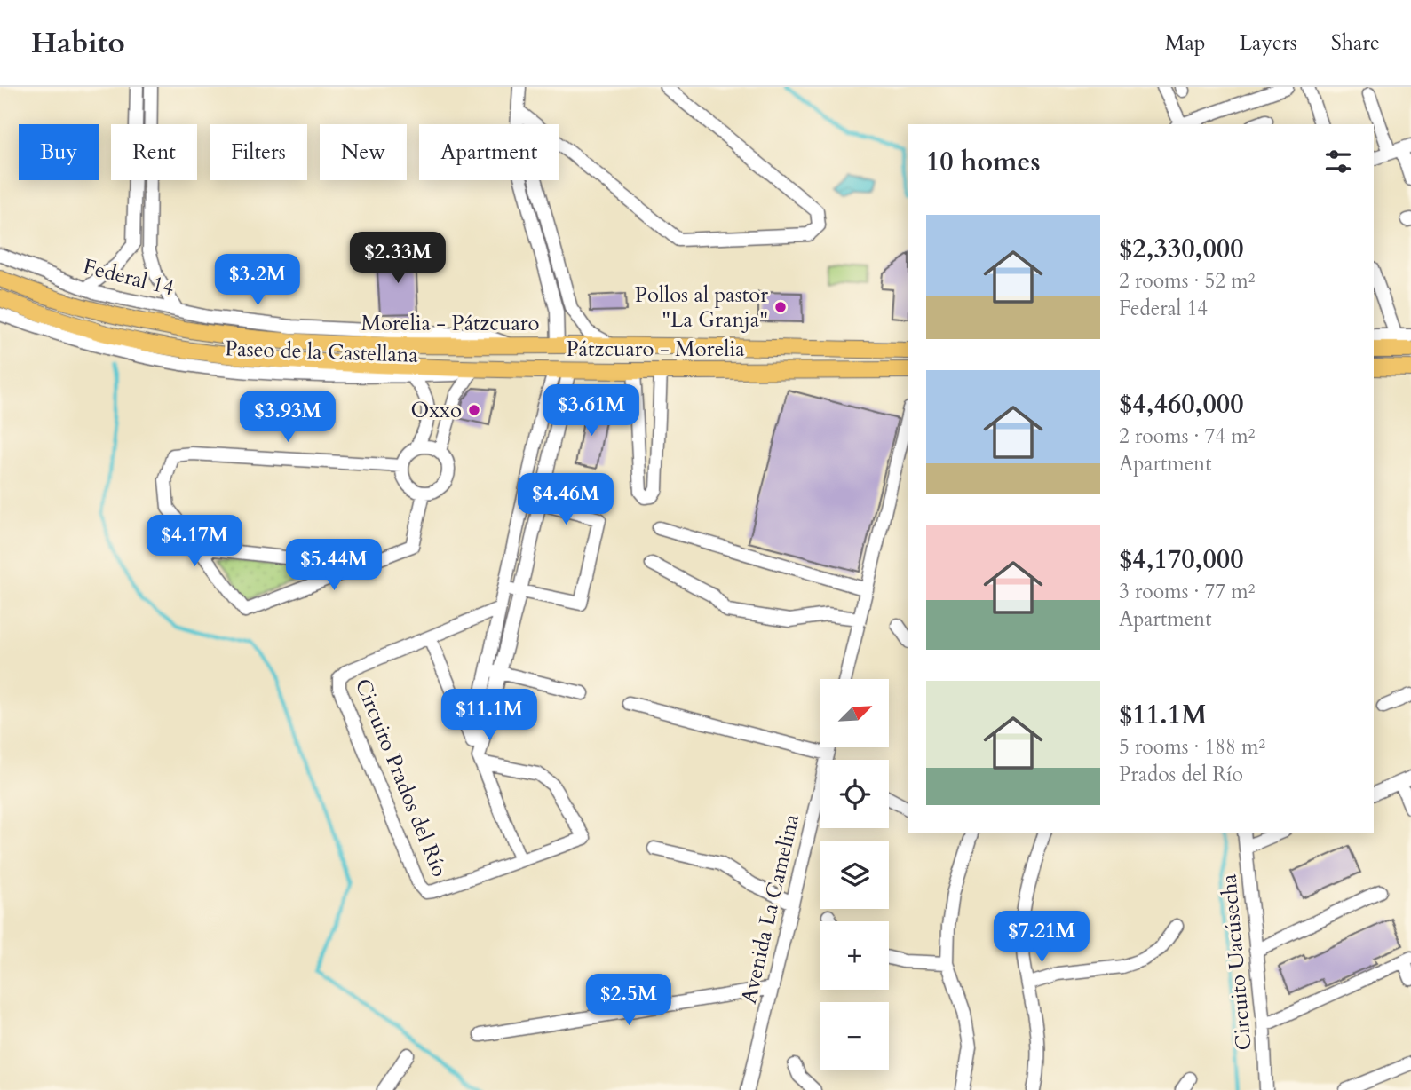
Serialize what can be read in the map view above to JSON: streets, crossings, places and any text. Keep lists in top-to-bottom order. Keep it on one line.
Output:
{"streets":{"main road":["Morelia - Pátzcuaro","Pátzcuaro - Morelia"],"street":["Federal 14","Paseo de la Castellana","Circuito Prados del Río","Avenida La Camelina","Circuito Uacúsecha"]},"crossings":[["Federal 14","Morelia - Pátzcuaro"],["Pátzcuaro - Morelia","Paseo de la Castellana"]],"places":["Pollos al pastor \"La Granja\"","Oxxo"],"north":"top right","page":{"header":"Habito","nav":["Map","Layers","Share"],"chip":["Buy","Rent","Filters","New","Apartment"],"heading":"10 homes","list":[{"name":"$2,330,000","note":"2 rooms · 52 m² · Federal 14"},{"name":"$4,460,000","note":"2 rooms · 74 m² · Apartment"},{"name":"$4,170,000","note":"3 rooms · 77 m² · Apartment"},{"name":"$11.1M","note":"5 rooms · 188 m² · Prados del Río"}],"price":["$2.33M","$3.2M","$3.61M","$3.93M","$4.46M","$4.17M","$5.44M","$11.1M","$7.21M","$2.5M"],"map_buttons":["+","−"]}}
